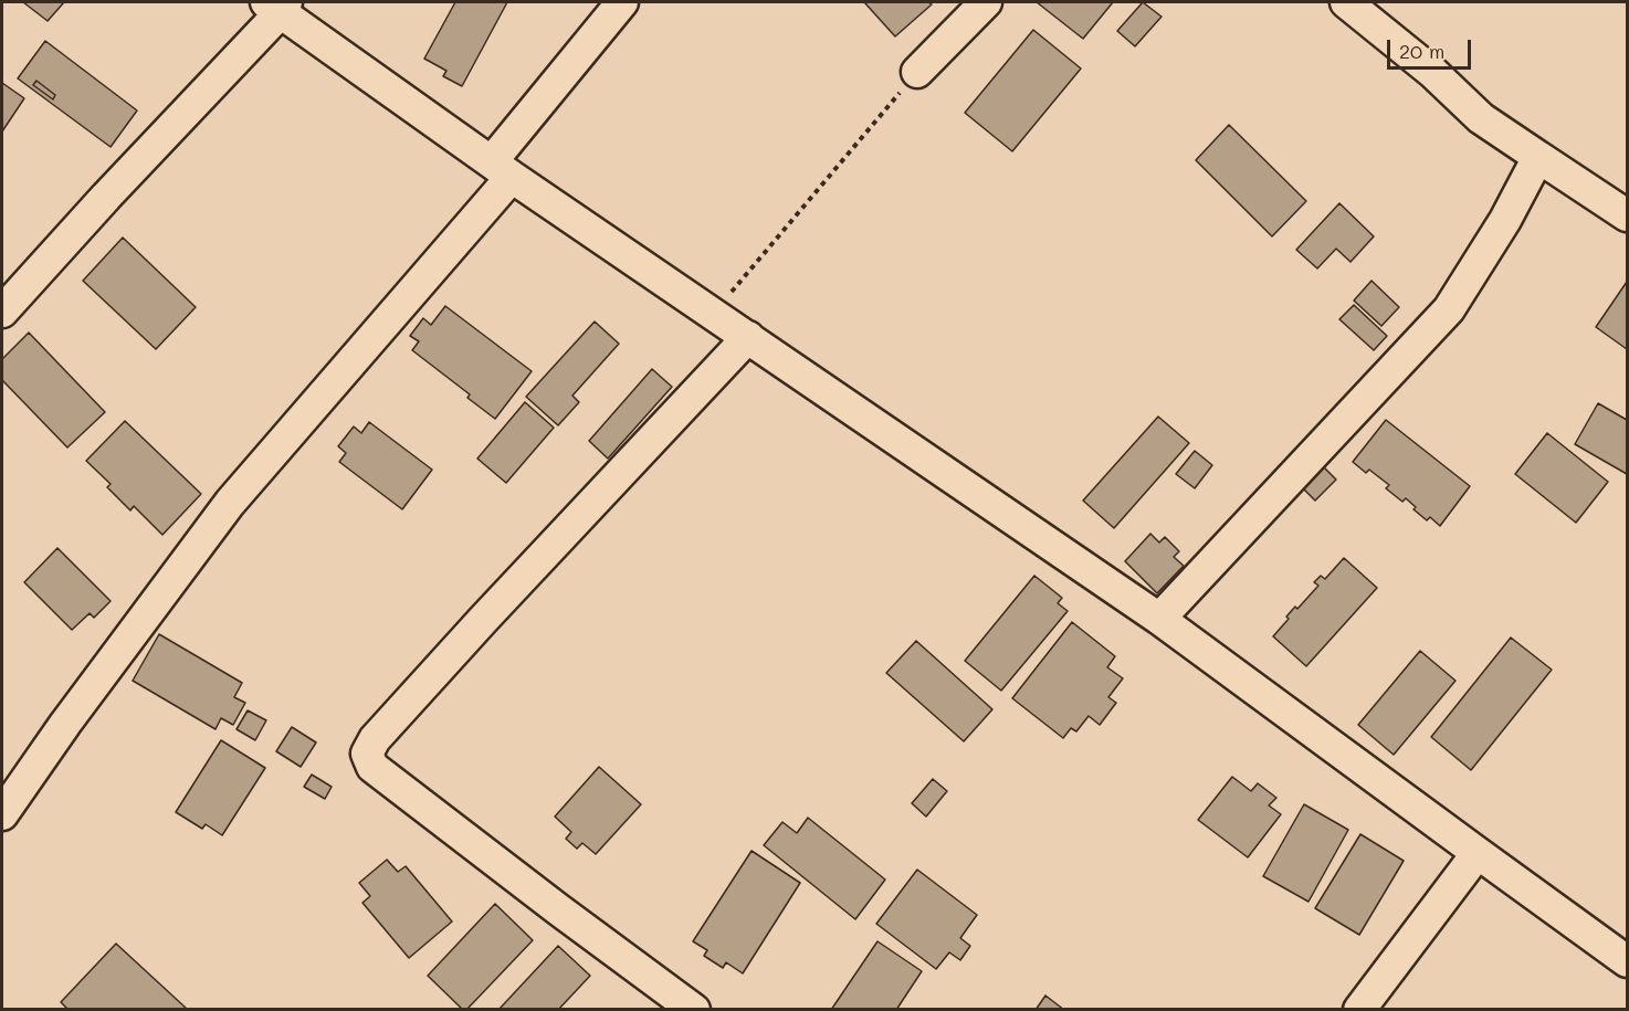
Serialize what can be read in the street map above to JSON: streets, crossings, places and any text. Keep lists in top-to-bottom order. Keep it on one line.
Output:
{"scale_bar":"20 m"}
